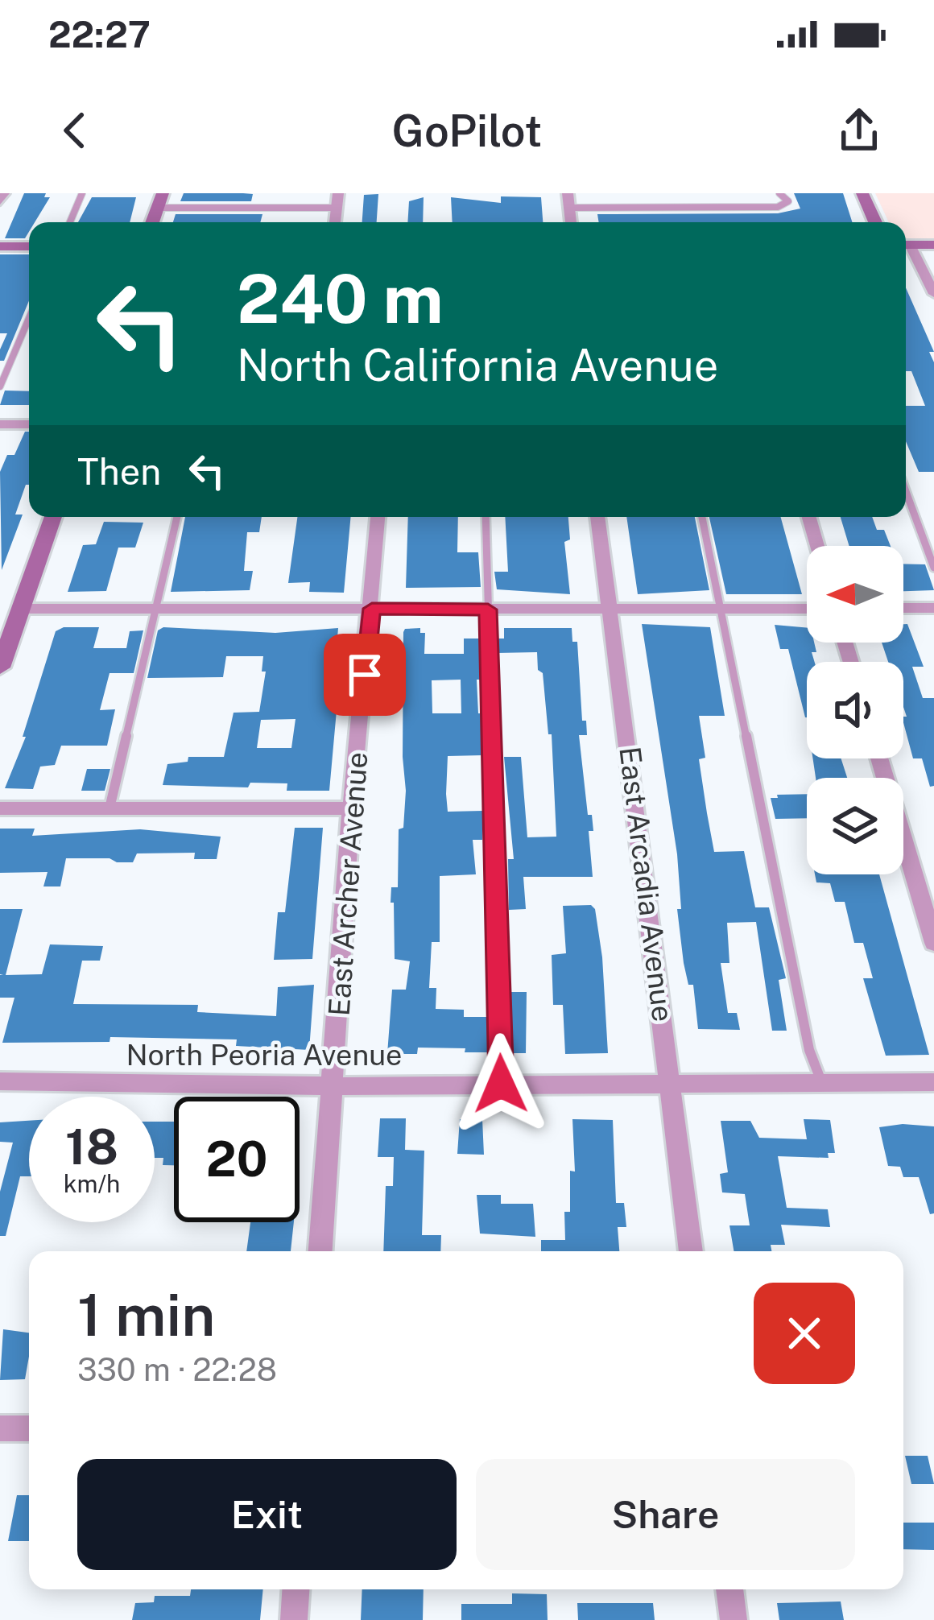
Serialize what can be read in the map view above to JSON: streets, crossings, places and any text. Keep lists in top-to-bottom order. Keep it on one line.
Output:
{"streets":{"street":["East Archer Avenue","East Arcadia Avenue","North Peoria Avenue"]},"crossings":[["East Archer Avenue","North Peoria Avenue"],["East Arcadia Avenue","North Peoria Avenue"]],"north":"left","page":{"status":"22:27","header":"GoPilot","turn":["240 m","North California Avenue"],"then":"Then","speed":"18 km/h","limit":"20","heading":["1 min","330 m · 22:28"],"buttons":["Exit","Share"]}}
